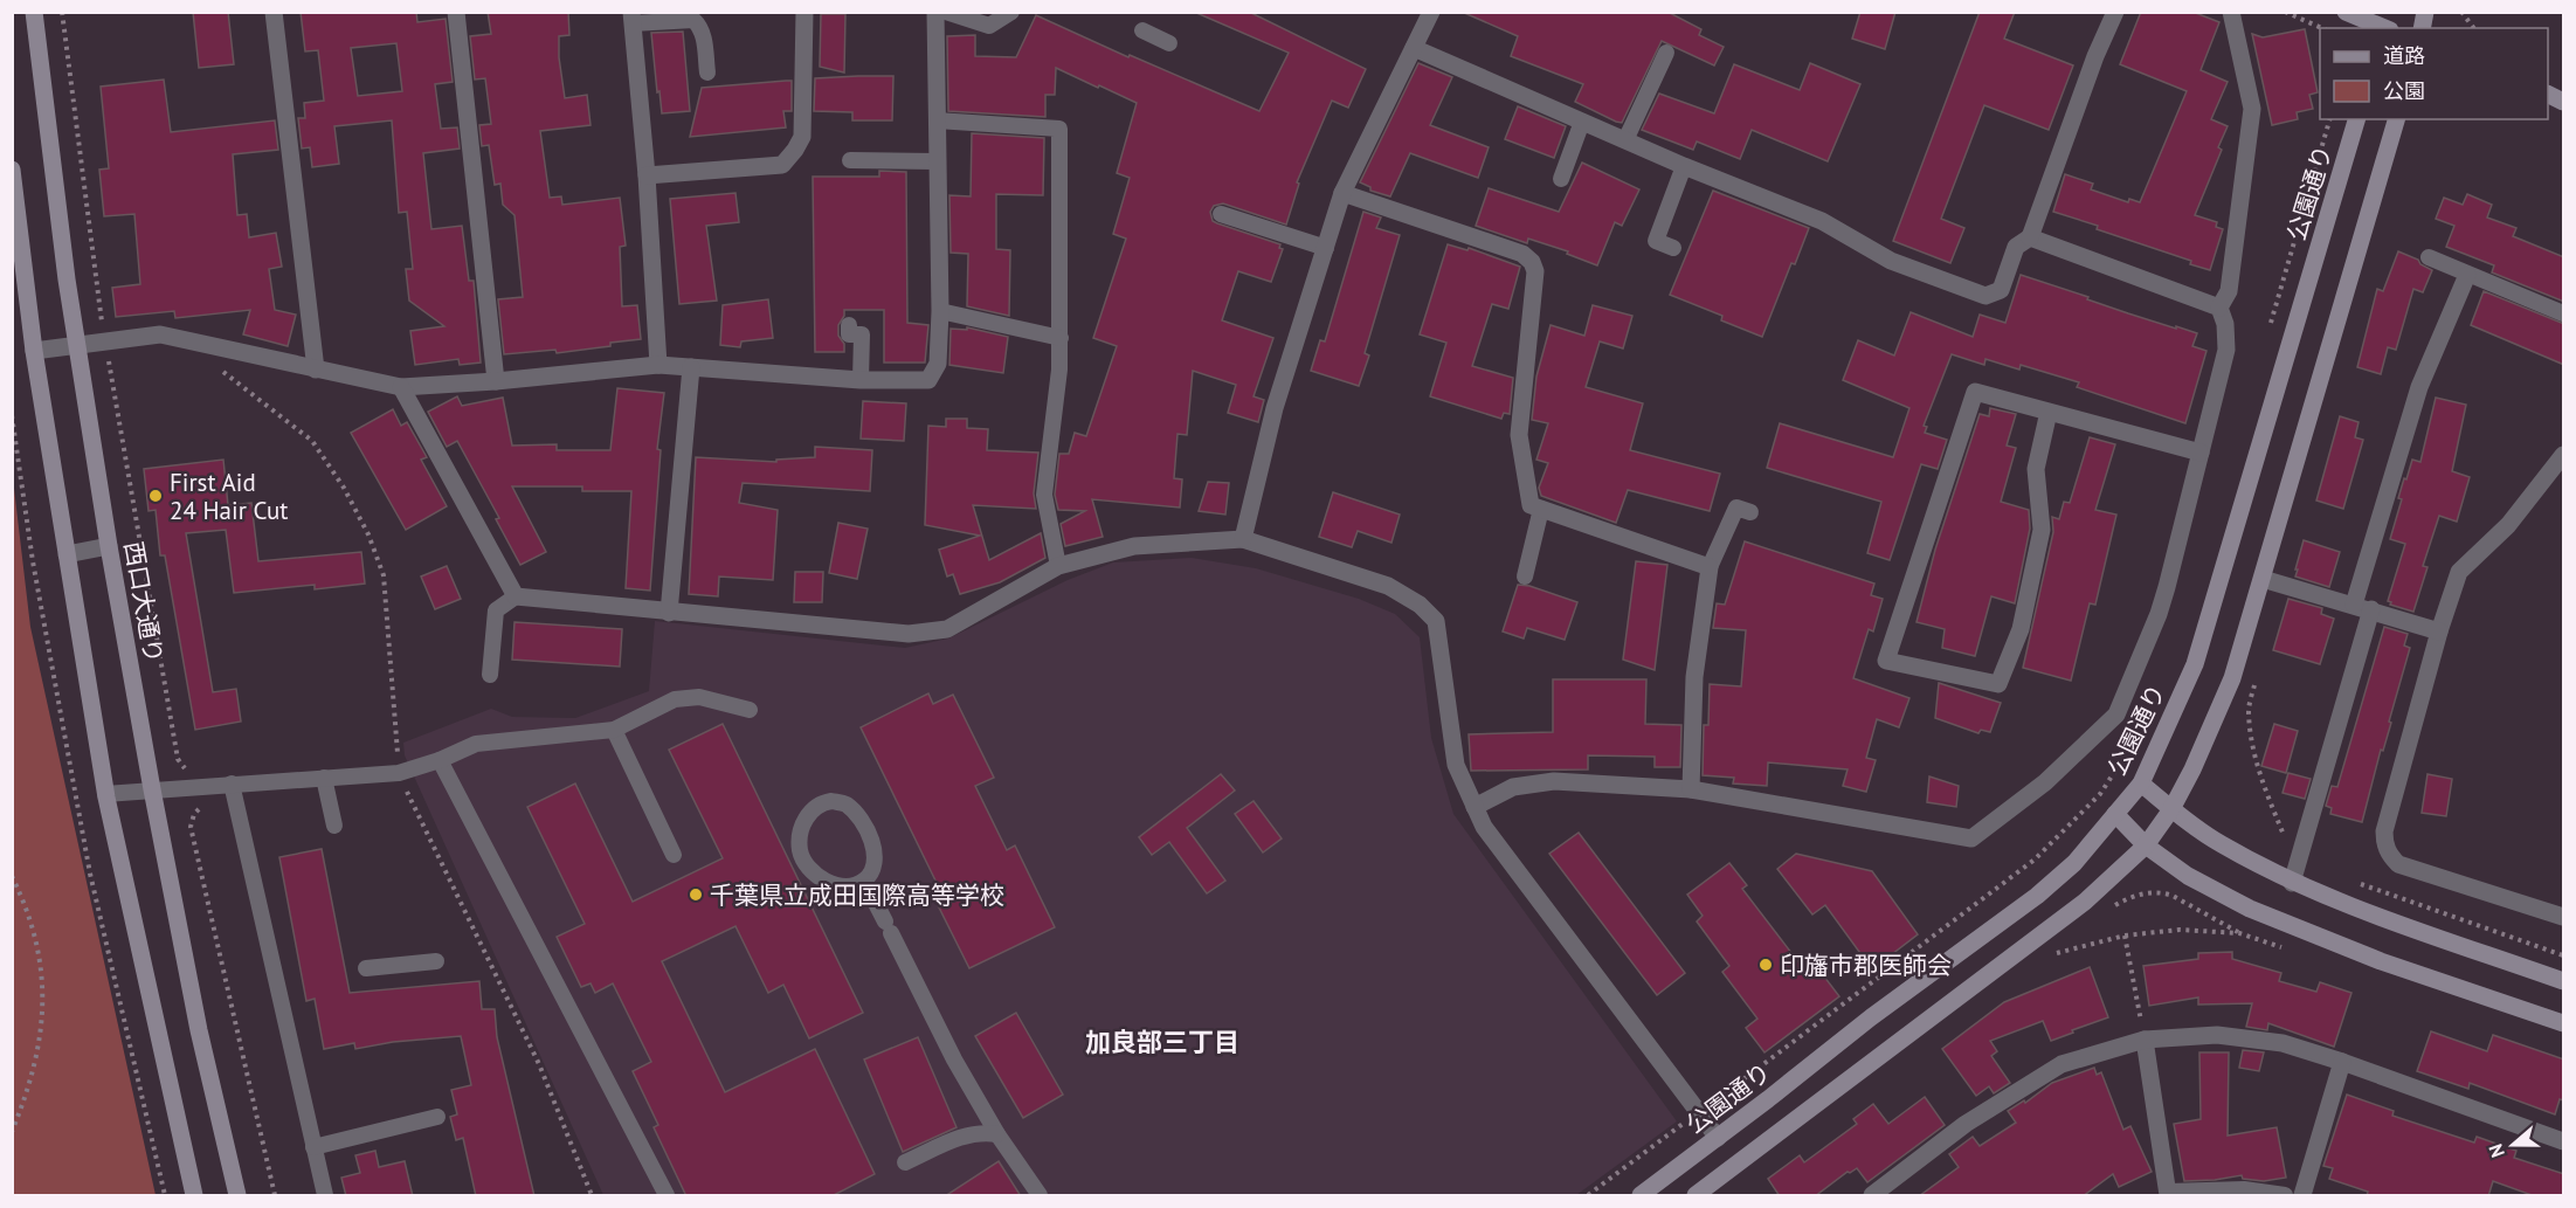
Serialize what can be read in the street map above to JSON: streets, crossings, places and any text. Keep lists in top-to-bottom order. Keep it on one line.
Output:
{"streets":{"street":["公園通り","西口大通り"]},"districts":["加良部三丁目"],"places":["First Aid 24 Hair Cut","千葉県立成田国際高等学校","印旛市郡医師会"],"legend":["道路","公園"],"north":"left"}
